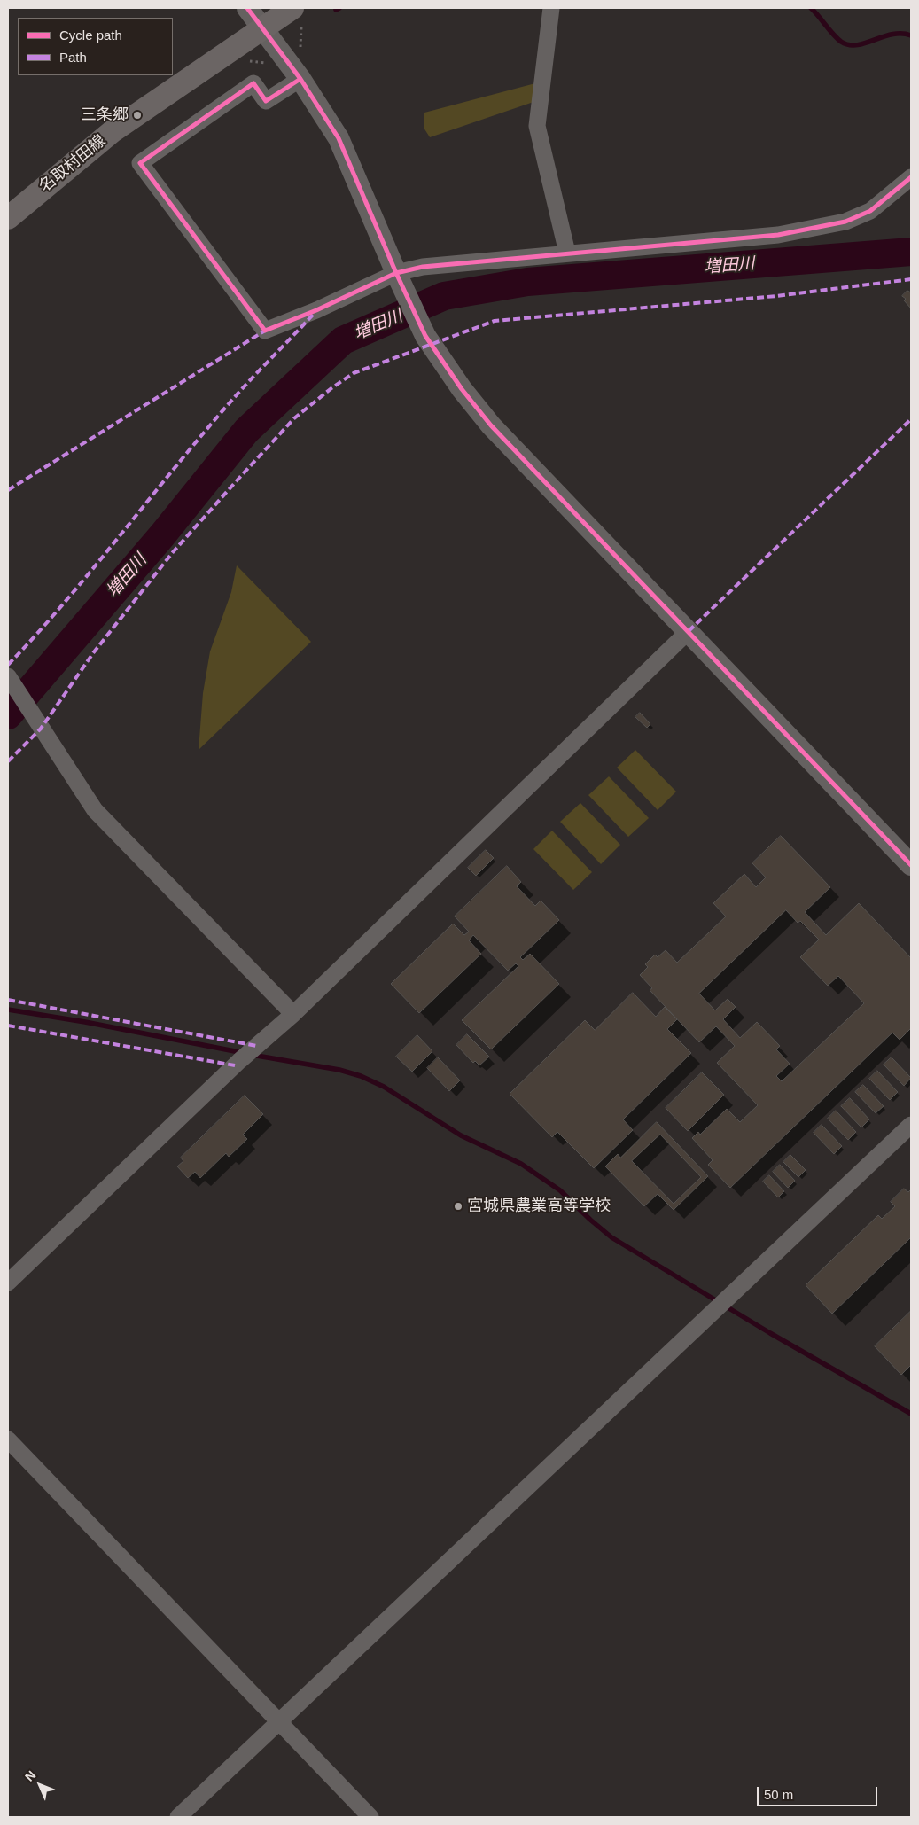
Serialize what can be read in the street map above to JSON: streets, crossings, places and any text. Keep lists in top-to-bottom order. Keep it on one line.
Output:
{"streets":{"main road":["名取村田線"]},"water":["増田川"],"places":["三条郷","宮城県農業高等学校"],"legend":["Cycle path","Path"],"scale_bar":"50 m","north":"top left"}
